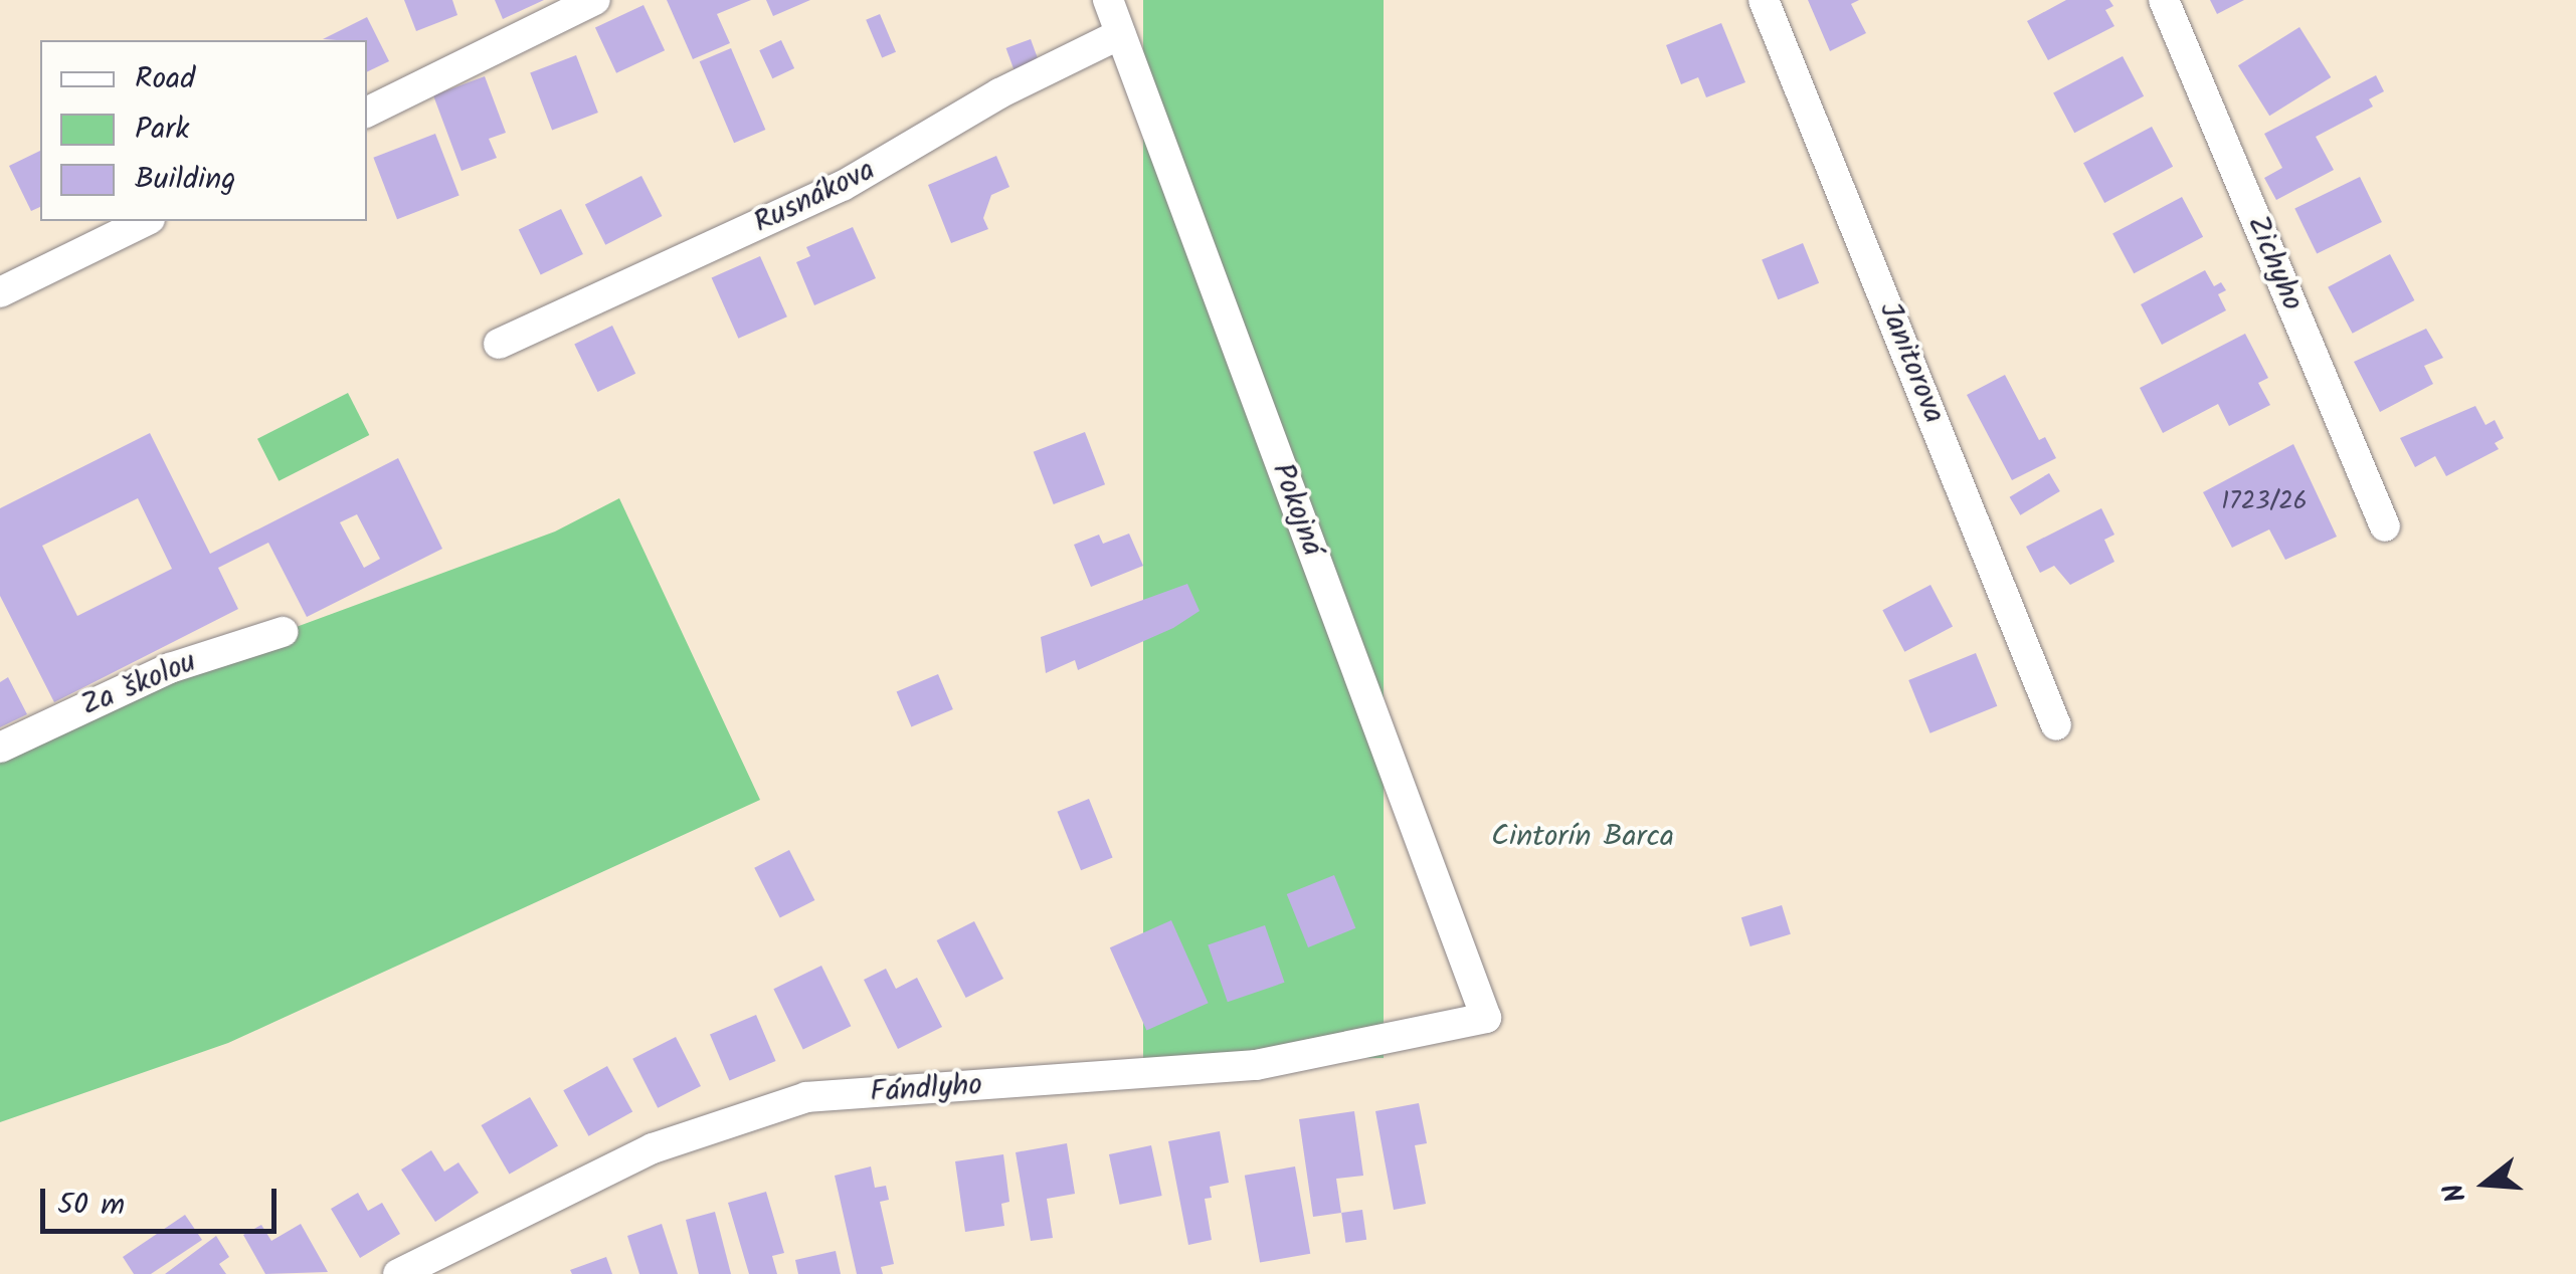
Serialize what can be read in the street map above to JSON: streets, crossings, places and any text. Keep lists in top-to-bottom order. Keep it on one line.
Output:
{"streets":{"street":["Rusnákova","Zichyho","Janitorova","Pokojná","Za školou","Fándlyho"]},"crossings":[["Rusnákova","Pokojná"],["Pokojná","Fándlyho"]],"parks":["Cintorín Barca"],"house_numbers":["1723/26"],"legend":["Road","Park","Building"],"scale_bar":"50 m","north":"left"}
